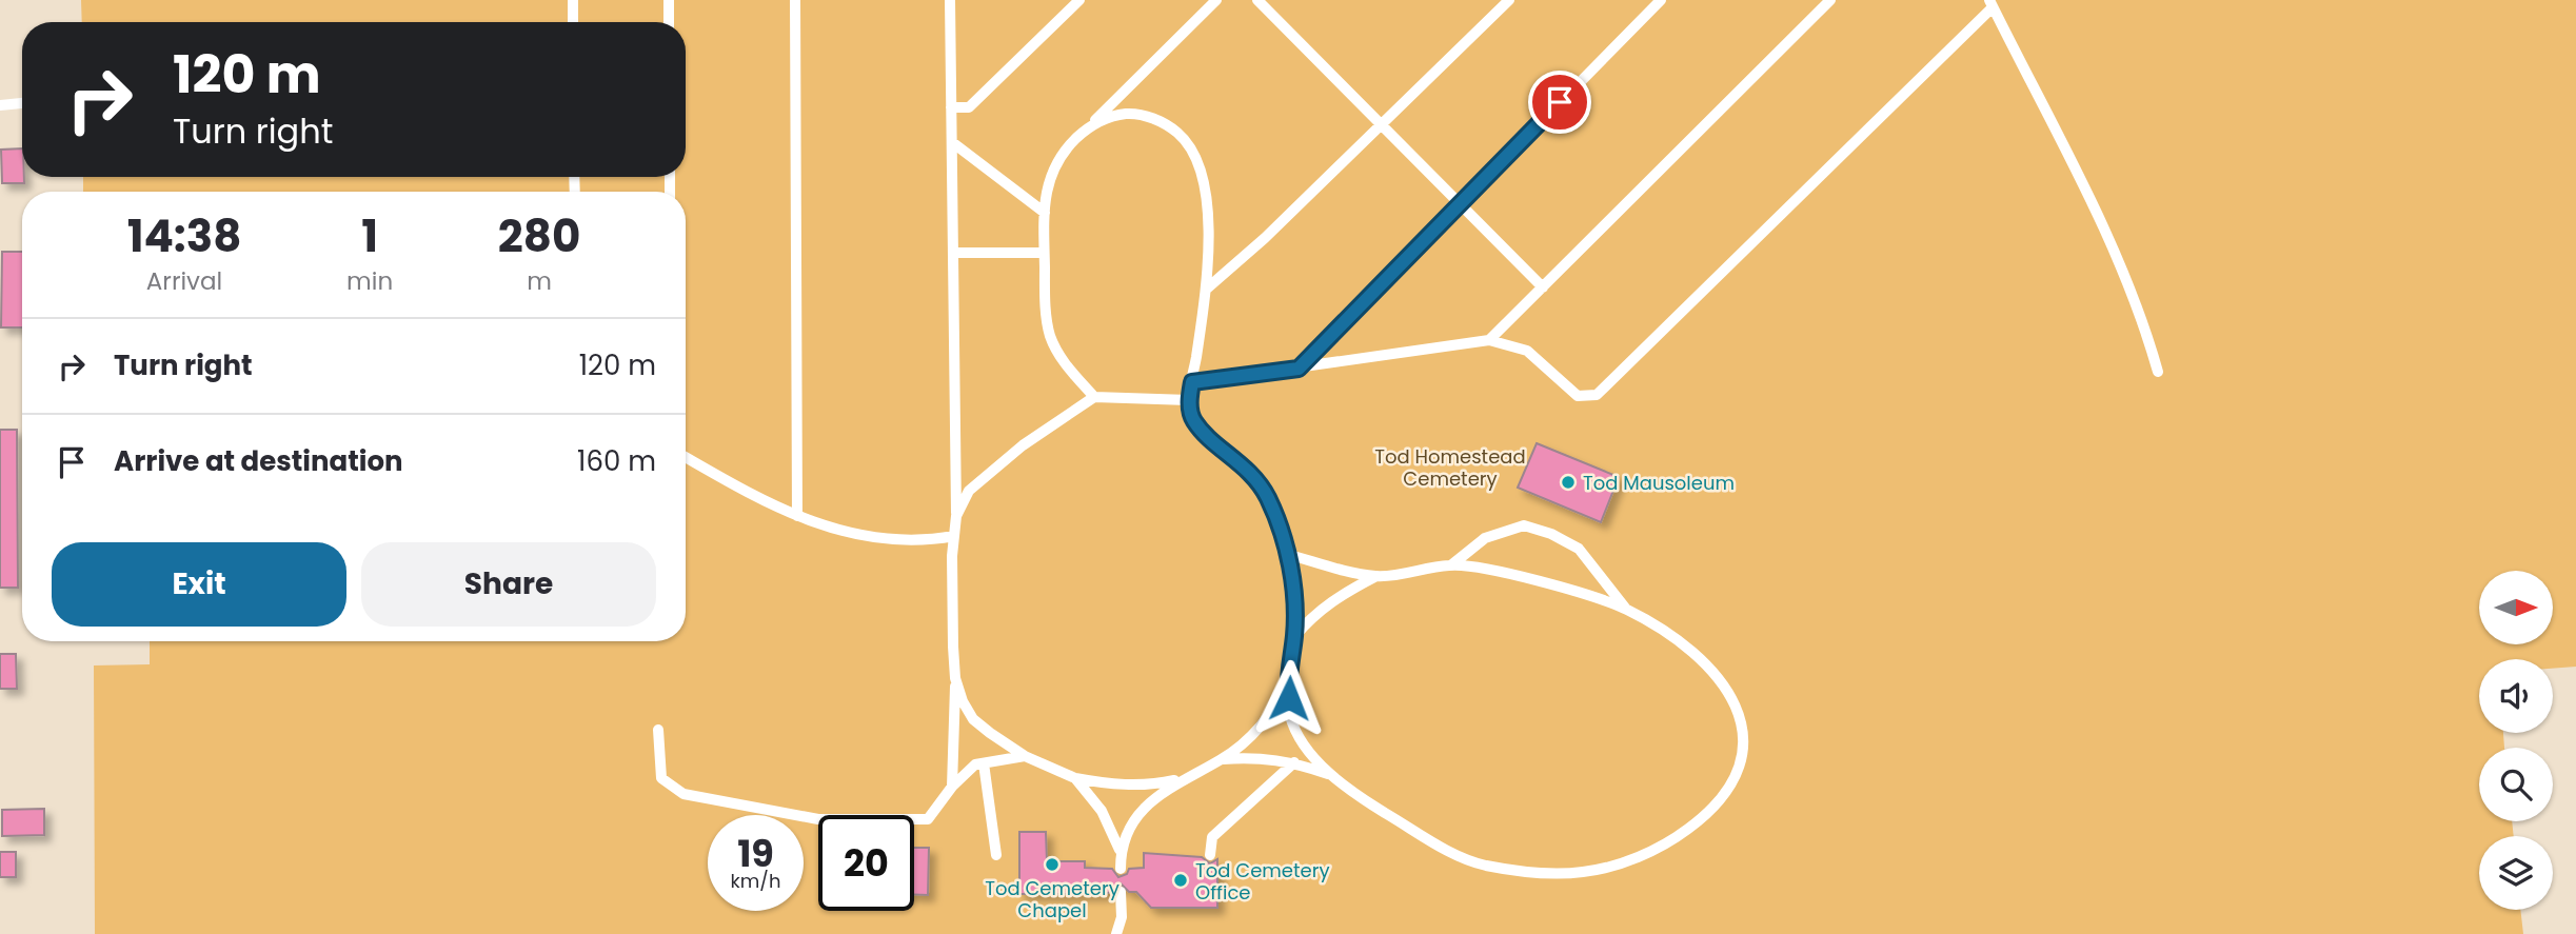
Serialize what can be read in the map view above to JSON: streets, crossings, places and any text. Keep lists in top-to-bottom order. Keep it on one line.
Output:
{"parks":["Tod Homestead Cemetery"],"places":["Tod Mausoleum","Tod Cemetery Chapel","Tod Cemetery Office"],"north":"right","page":{"turn":["120 m","Turn right"],"eta":["14:38","Arrival","1","min","280","m"],"list":[{"name":"Turn right","value":"120 m"},{"name":"Arrive at destination","value":"160 m"}],"buttons":["Exit","Share"],"speed":"19 km/h","limit":"20"}}
